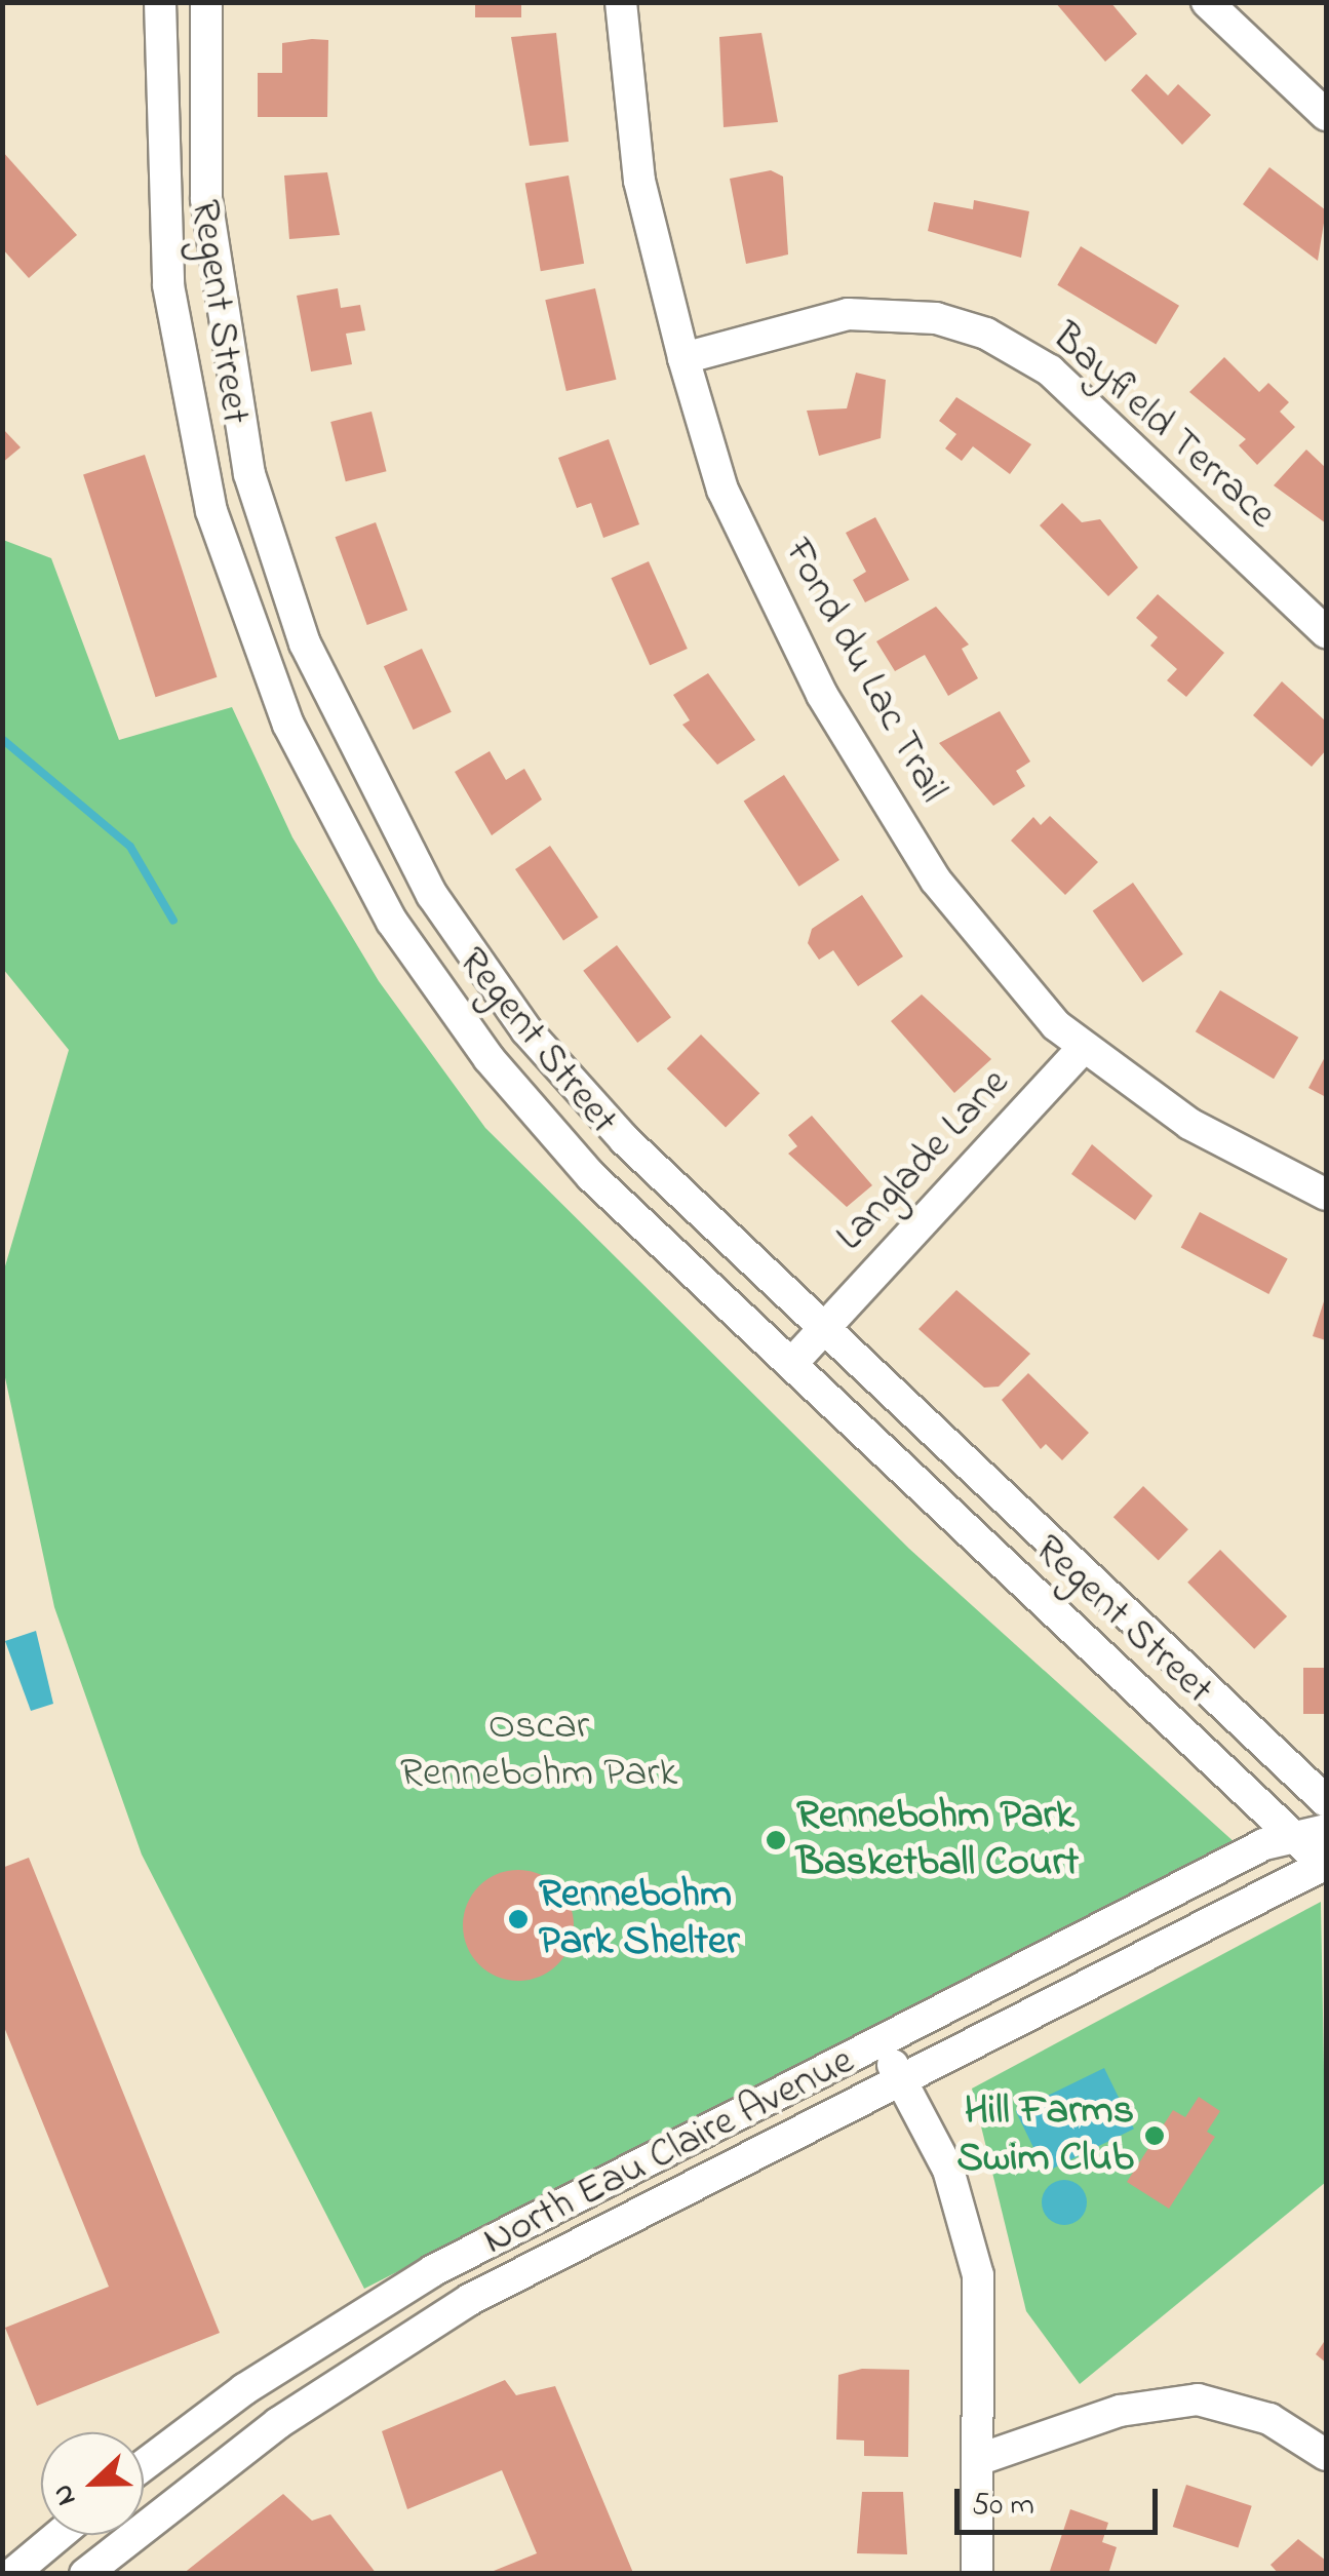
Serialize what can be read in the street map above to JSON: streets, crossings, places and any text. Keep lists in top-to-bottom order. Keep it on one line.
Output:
{"streets":{"street":["Regent Street","Bayfield Terrace","Fond du Lac Trail","Langlade Lane","North Eau Claire Avenue"]},"crossings":[["Regent Street","Langlade Lane"],["Regent Street","North Eau Claire Avenue"],["Bayfield Terrace","Fond du Lac Trail"],["Fond du Lac Trail","Langlade Lane"]],"parks":["Oscar Rennebohm Park"],"places":["Rennebohm Park Basketball Court","Rennebohm Park Shelter","Hill Farms Swim Club"],"scale_bar":"50 m","north":"left"}
